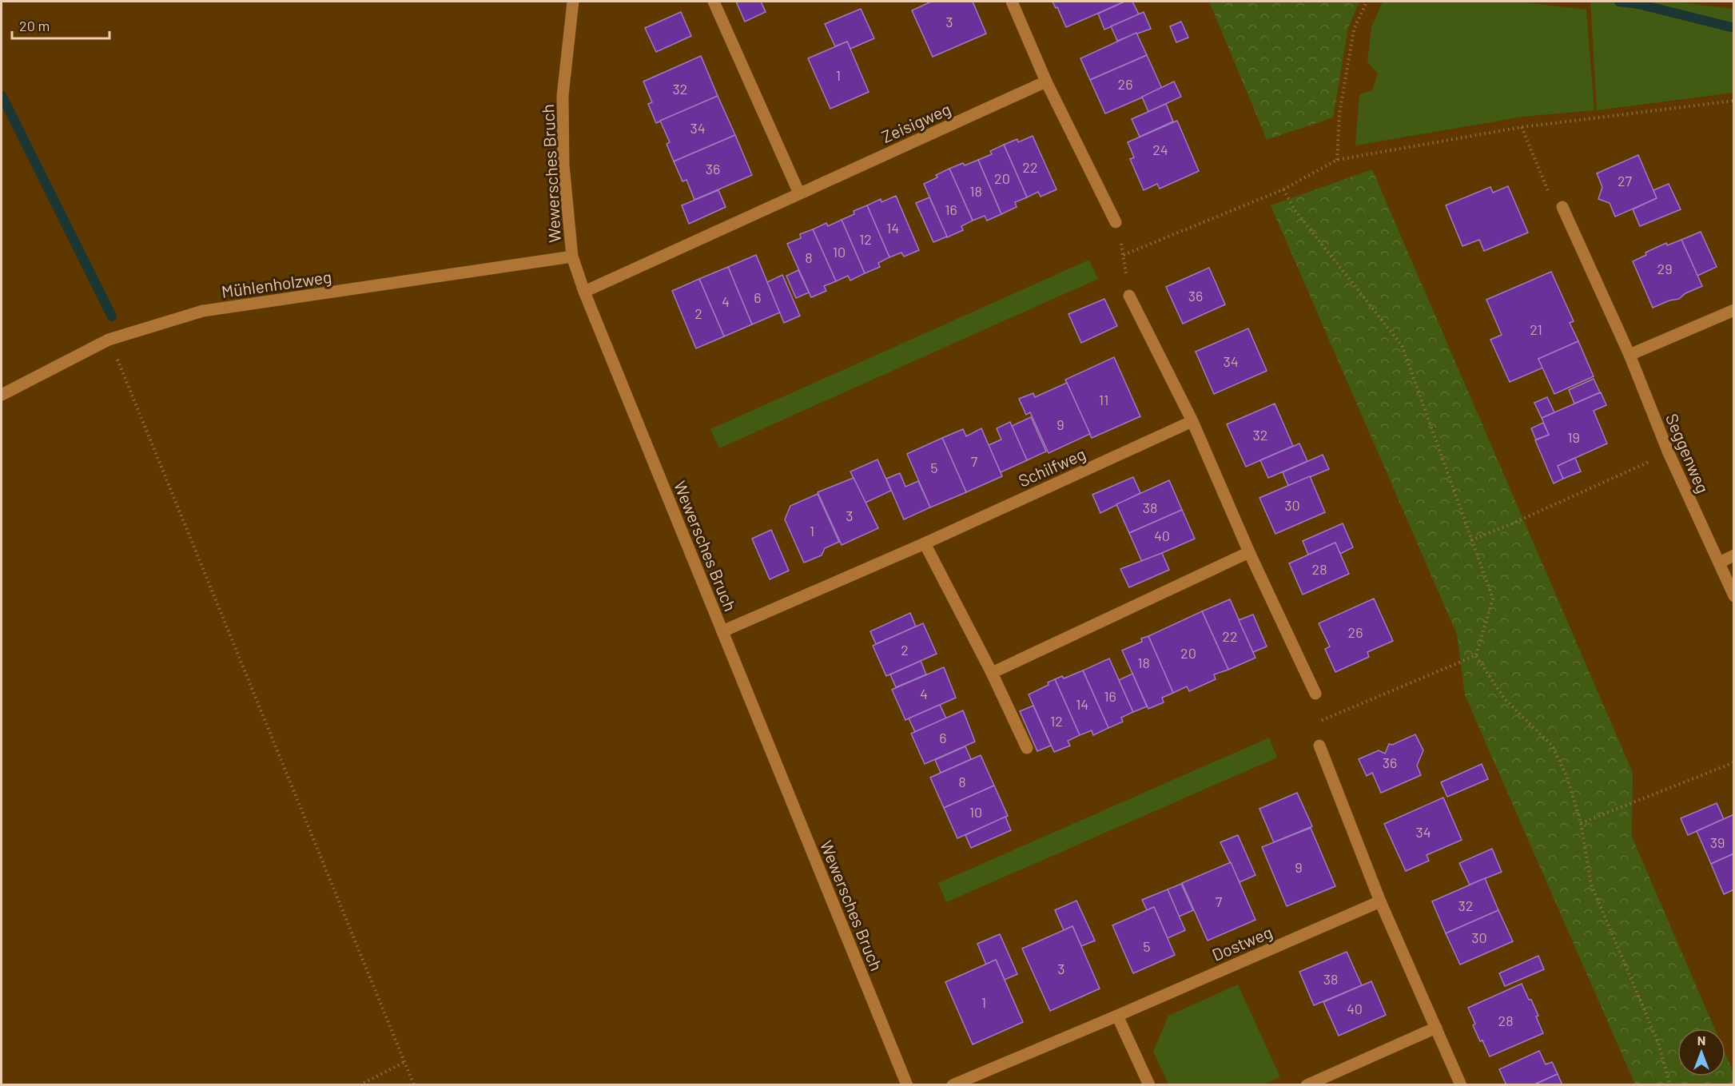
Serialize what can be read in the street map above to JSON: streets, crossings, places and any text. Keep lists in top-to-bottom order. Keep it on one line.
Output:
{"streets":{"street":["Zeisigweg","Wewersches Bruch","Mühlenholzweg","Seggenweg","Schilfweg","Dostweg"]},"crossings":[["Zeisigweg","Wewersches Bruch"],["Wewersches Bruch","Mühlenholzweg"],["Wewersches Bruch","Schilfweg"]],"house_numbers":["3","1","26","32","34","24","22","36","20","27","18","16","14","12","10","8","29","36","6","4","2","21","34","11","9","32","19","7","5","30","38","3","1","40","28","26","22","2","20","18","4","16","14","12","6","36","8","10","34","39","9","7","32","30","5","3","38","1","40","28"],"scale_bar":"20 m","north":"top"}
